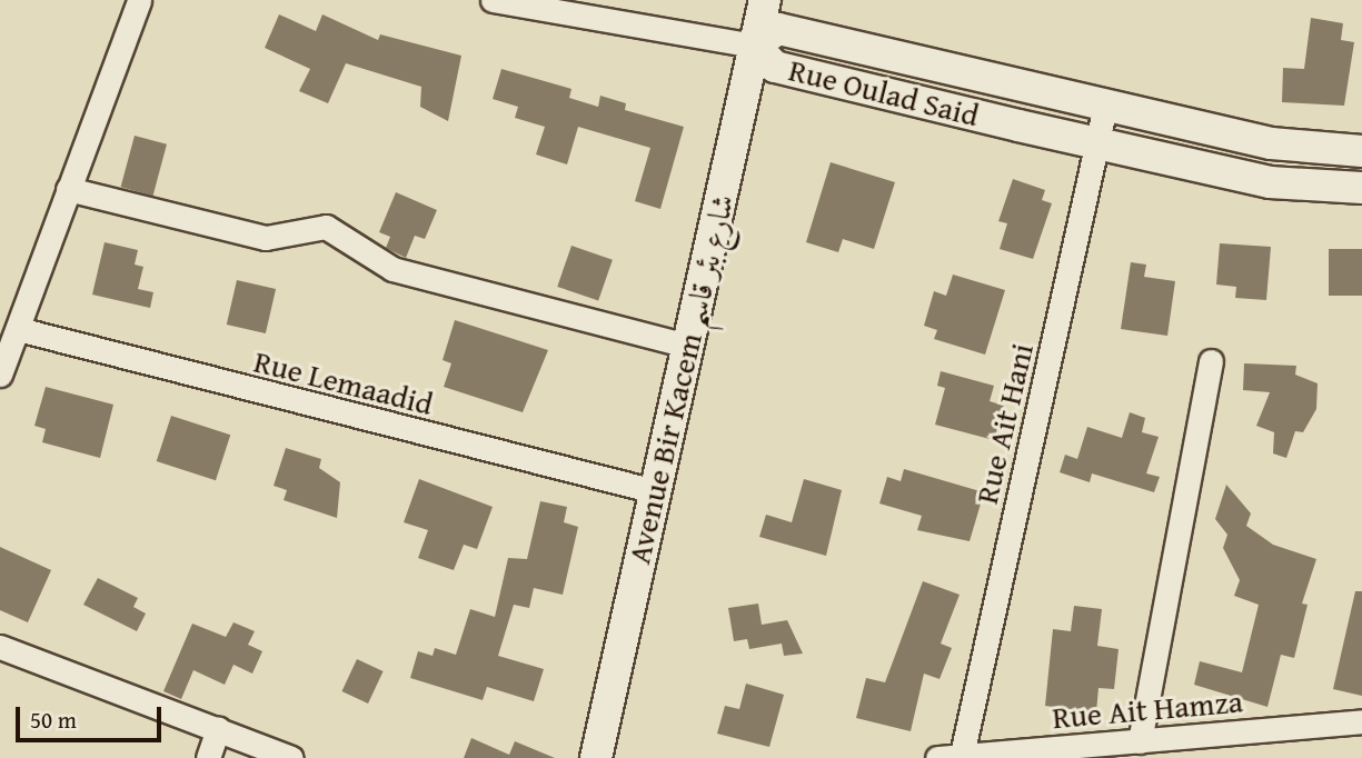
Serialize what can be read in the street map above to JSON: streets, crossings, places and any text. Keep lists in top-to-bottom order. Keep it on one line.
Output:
{"streets":{"street":["Rue Oulad Said","Avenue Bir Kacem شارع بئر قاسم","Rue Lemaadid","Rue Ait Hani","Rue Ait Hamza"]},"crossings":[["Rue Oulad Said","Avenue Bir Kacem شارع بئر قاسم"],["Rue Oulad Said","Rue Ait Hani"],["Avenue Bir Kacem شارع بئر قاسم","Rue Lemaadid"],["Rue Ait Hani","Rue Ait Hamza"]],"scale_bar":"50 m"}
